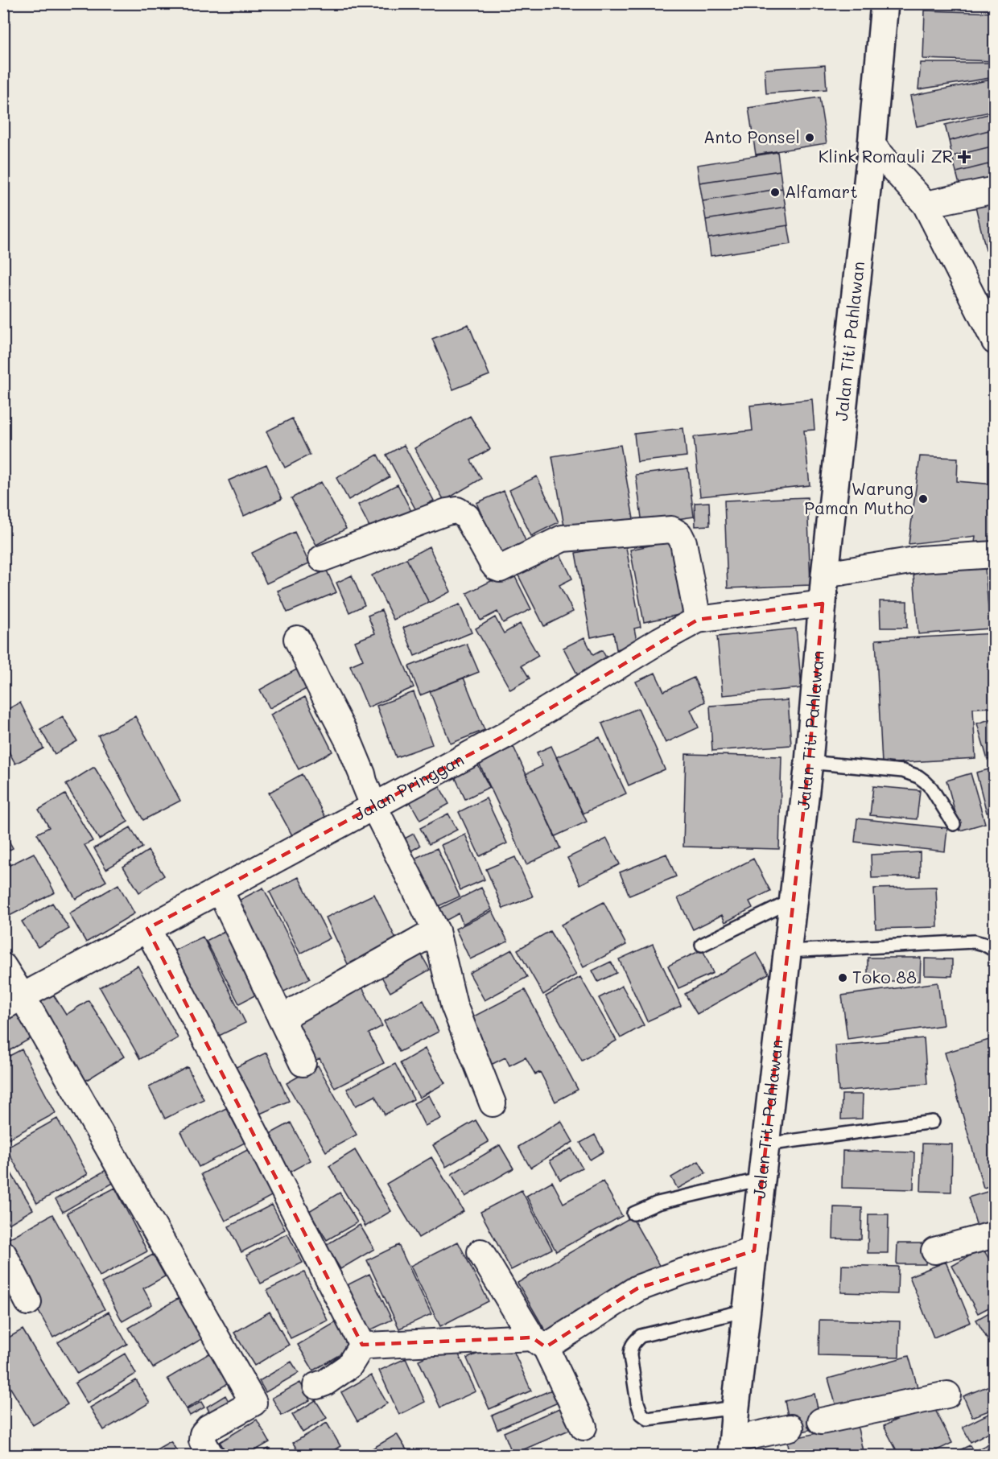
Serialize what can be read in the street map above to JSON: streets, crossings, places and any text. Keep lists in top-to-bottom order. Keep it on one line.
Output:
{"streets":{"main road":["Jalan Titi Pahlawan"],"street":["Jalan Pringgan"]},"crossings":[["Jalan Titi Pahlawan","Jalan Pringgan"]],"places":{"other":["Anto Ponsel","Alfamart","Warung Paman Mutho","Toko 88"],"health":["Klink Romauli ZR"]}}
